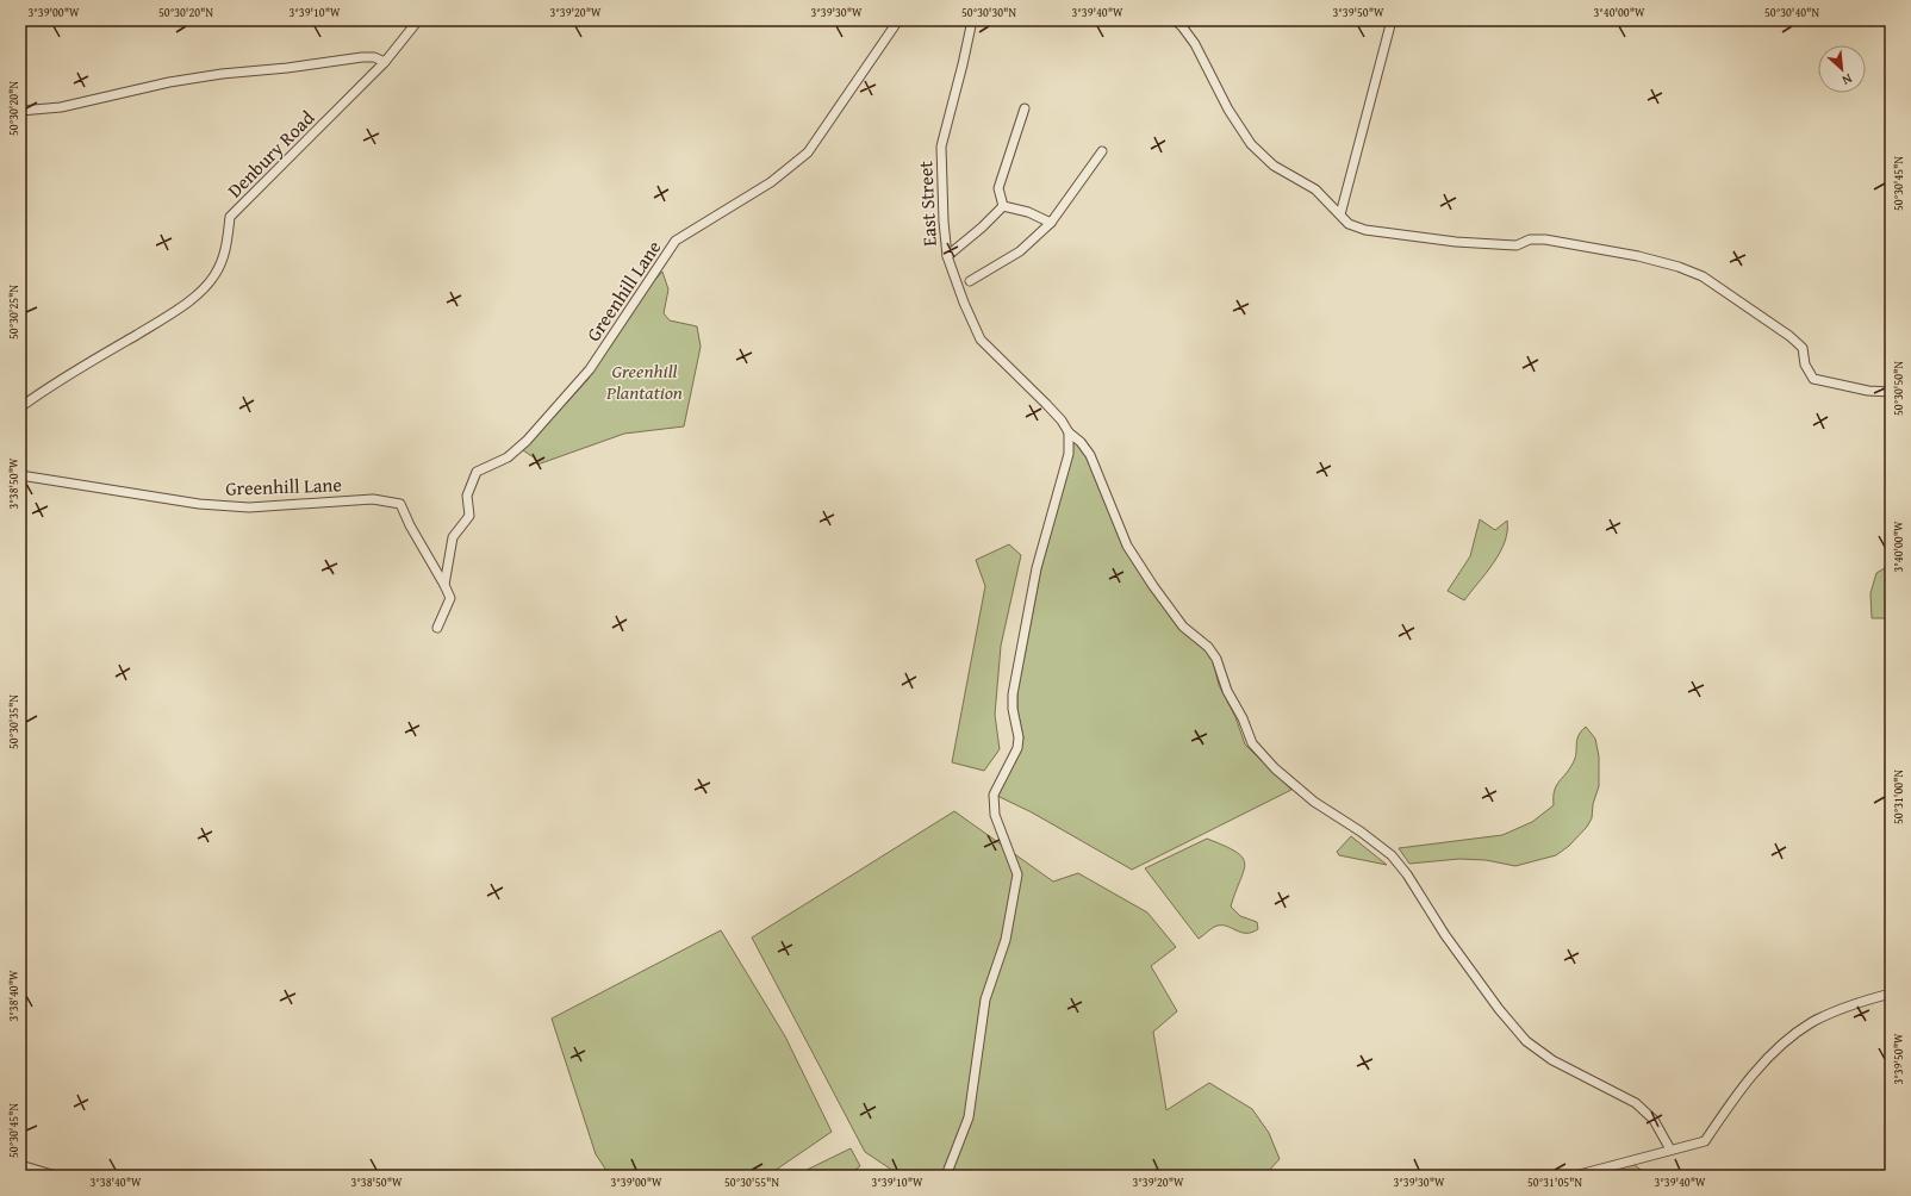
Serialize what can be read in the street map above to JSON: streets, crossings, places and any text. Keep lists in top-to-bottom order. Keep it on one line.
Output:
{"streets":{"street":["Denbury Road","East Street","Greenhill Lane"]},"parks":["Greenhill Plantation"],"north":"bottom right","coordinates":["3°39'00\"W","50°30'20\"N","3°39'10\"W","3°39'20\"W","3°39'30\"W","50°30'30\"N","3°39'40\"W","3°39'50\"W","3°40'00\"W","50°30'40\"N","50°30'45\"N","50°30'25\"N","50°30'50\"N","3°38'50\"W","50°30'35\"N","50°31'00\"N","3°38'40\"W","50°30'55\"N","50°31'05\"N"]}
